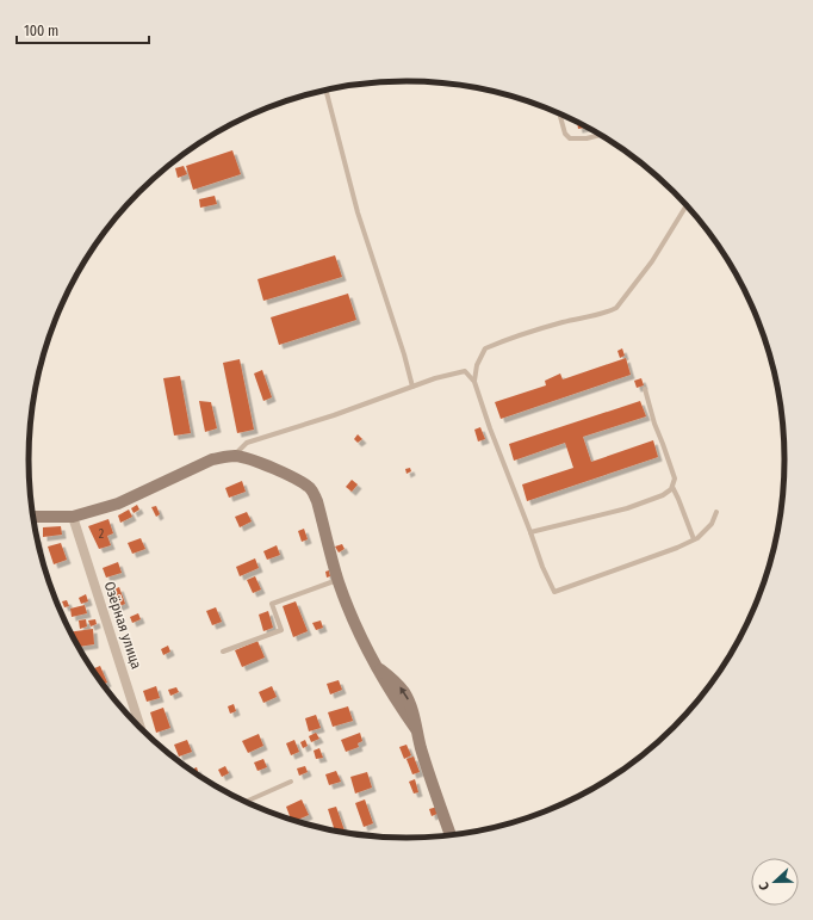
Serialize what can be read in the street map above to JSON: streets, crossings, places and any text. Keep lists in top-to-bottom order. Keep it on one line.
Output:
{"streets":{"street":["Озёрная улица"]},"house_numbers":["2"],"scale_bar":"100 m","north":"left"}
